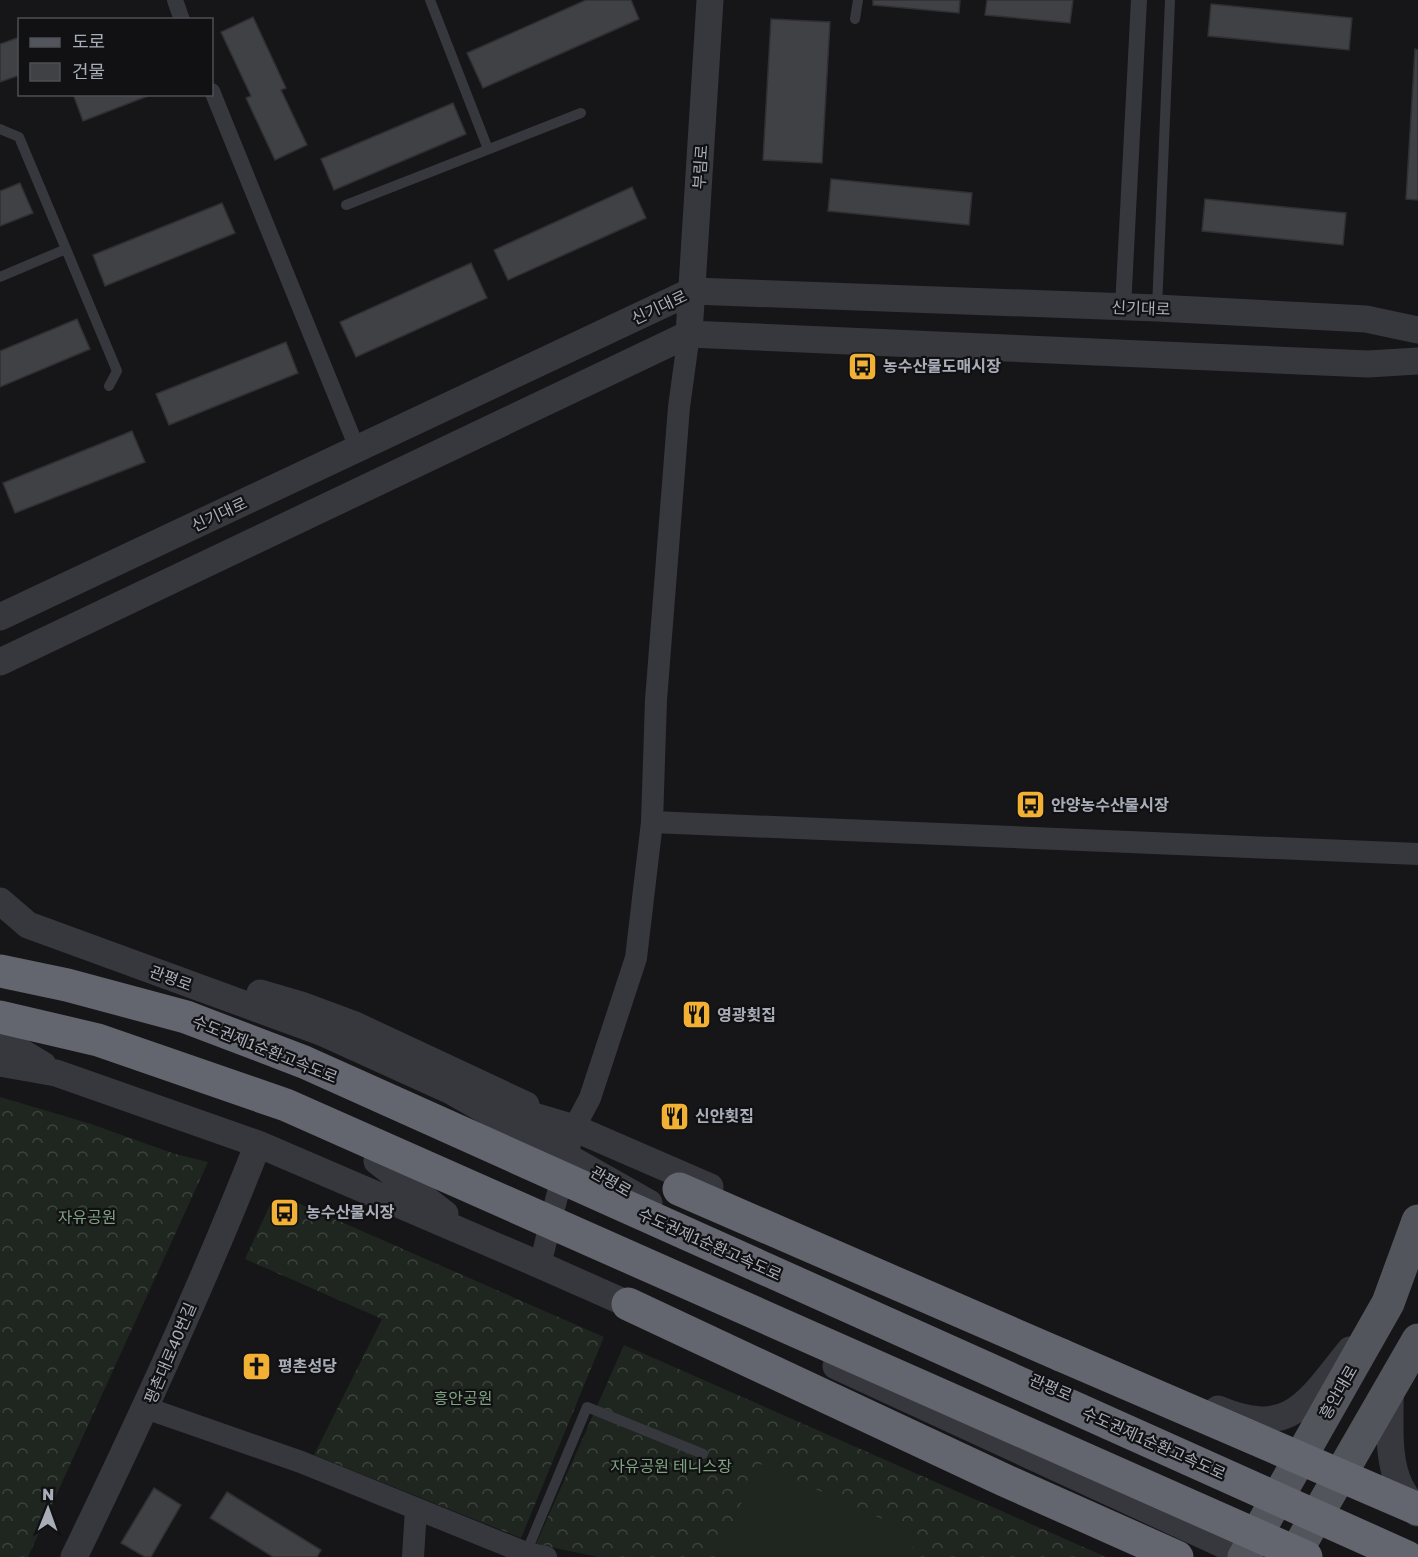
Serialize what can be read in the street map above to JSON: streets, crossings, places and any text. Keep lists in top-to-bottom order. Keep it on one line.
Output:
{"streets":{"highway":["수도권제1순환고속도로"],"main road":["흥안대로"],"street":["부림로","신기대로","관평로","평촌대로40번길"]},"crossings":[["부림로","신기대로"],["관평로","흥안대로"]],"parks":["자유공원","흥안공원","자유공원 테니스장"],"places":{"bus stop":["농수산물도매시장","안양농수산물시장","농수산물시장"],"restaurant":["영광횟집","신안횟집"],"church":["평촌성당"]},"legend":["도로","건물"],"north":"top"}
